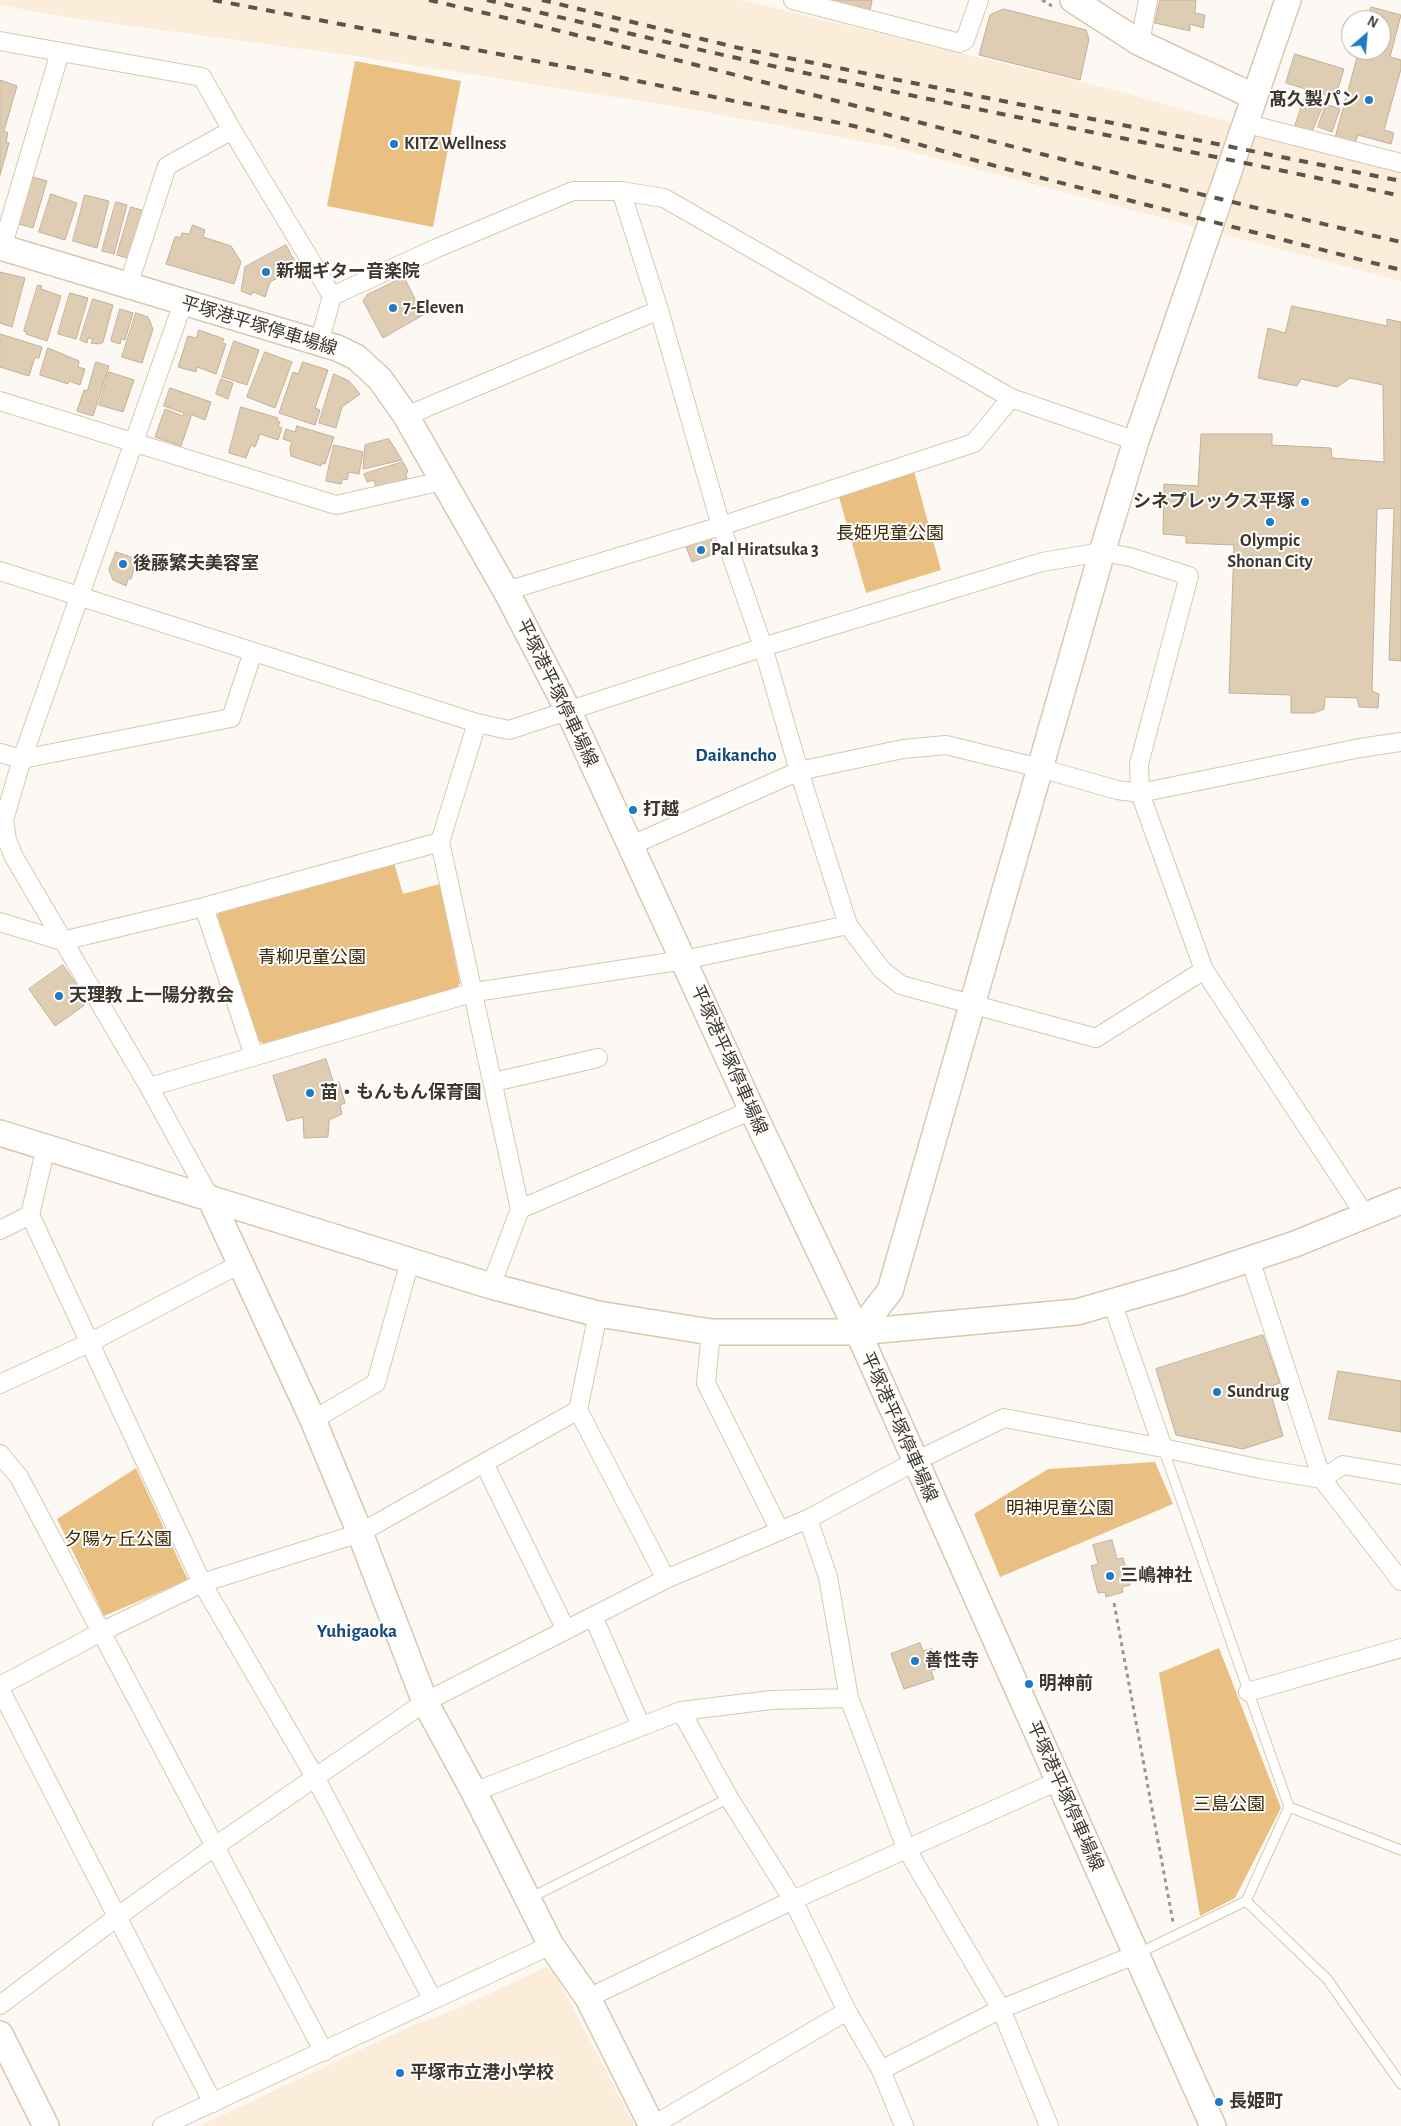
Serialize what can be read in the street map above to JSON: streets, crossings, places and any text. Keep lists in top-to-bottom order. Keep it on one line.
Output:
{"streets":{"street":["平塚港平塚停車場線"]},"districts":["Daikancho","Yuhigaoka"],"parks":["長姫児童公園","青柳児童公園","明神児童公園","夕陽ヶ丘公園","三島公園"],"places":["髙久製パン","KITZ Wellness","新堀ギター音楽院","7-Eleven","シネプレックス平塚","Olympic Shonan City","Pal Hiratsuka 3","後藤繁夫美容室","打越","天理教 上一陽分教会","苗・もんもん保育園","Sundrug","三嶋神社","善性寺","明神前","平塚市立港小学校","長姫町"],"north":"top right"}
